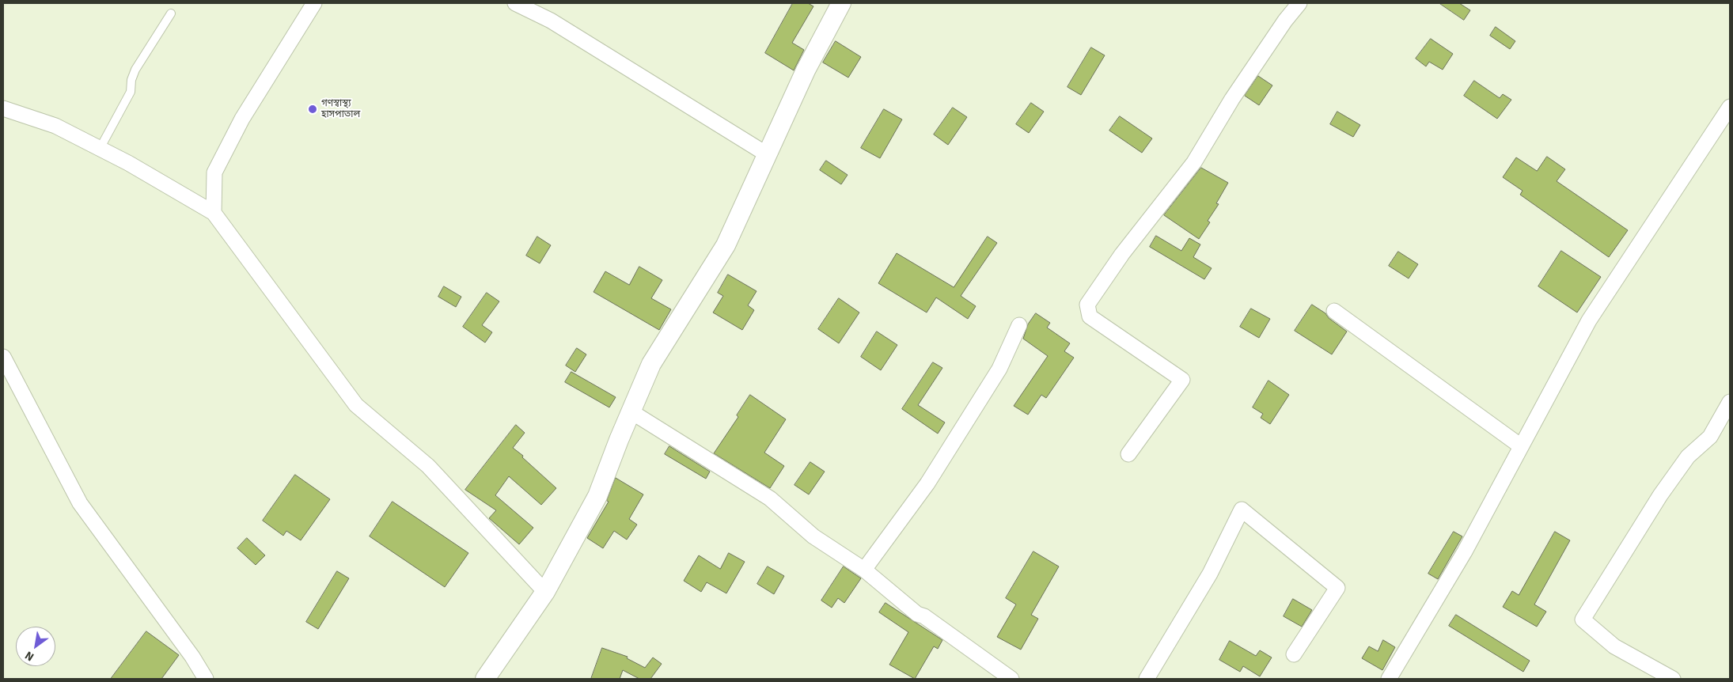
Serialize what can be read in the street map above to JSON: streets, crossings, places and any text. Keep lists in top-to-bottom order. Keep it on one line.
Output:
{"places":["গণস্বাস্থ্য হাসপাতাল"],"north":"bottom left"}
